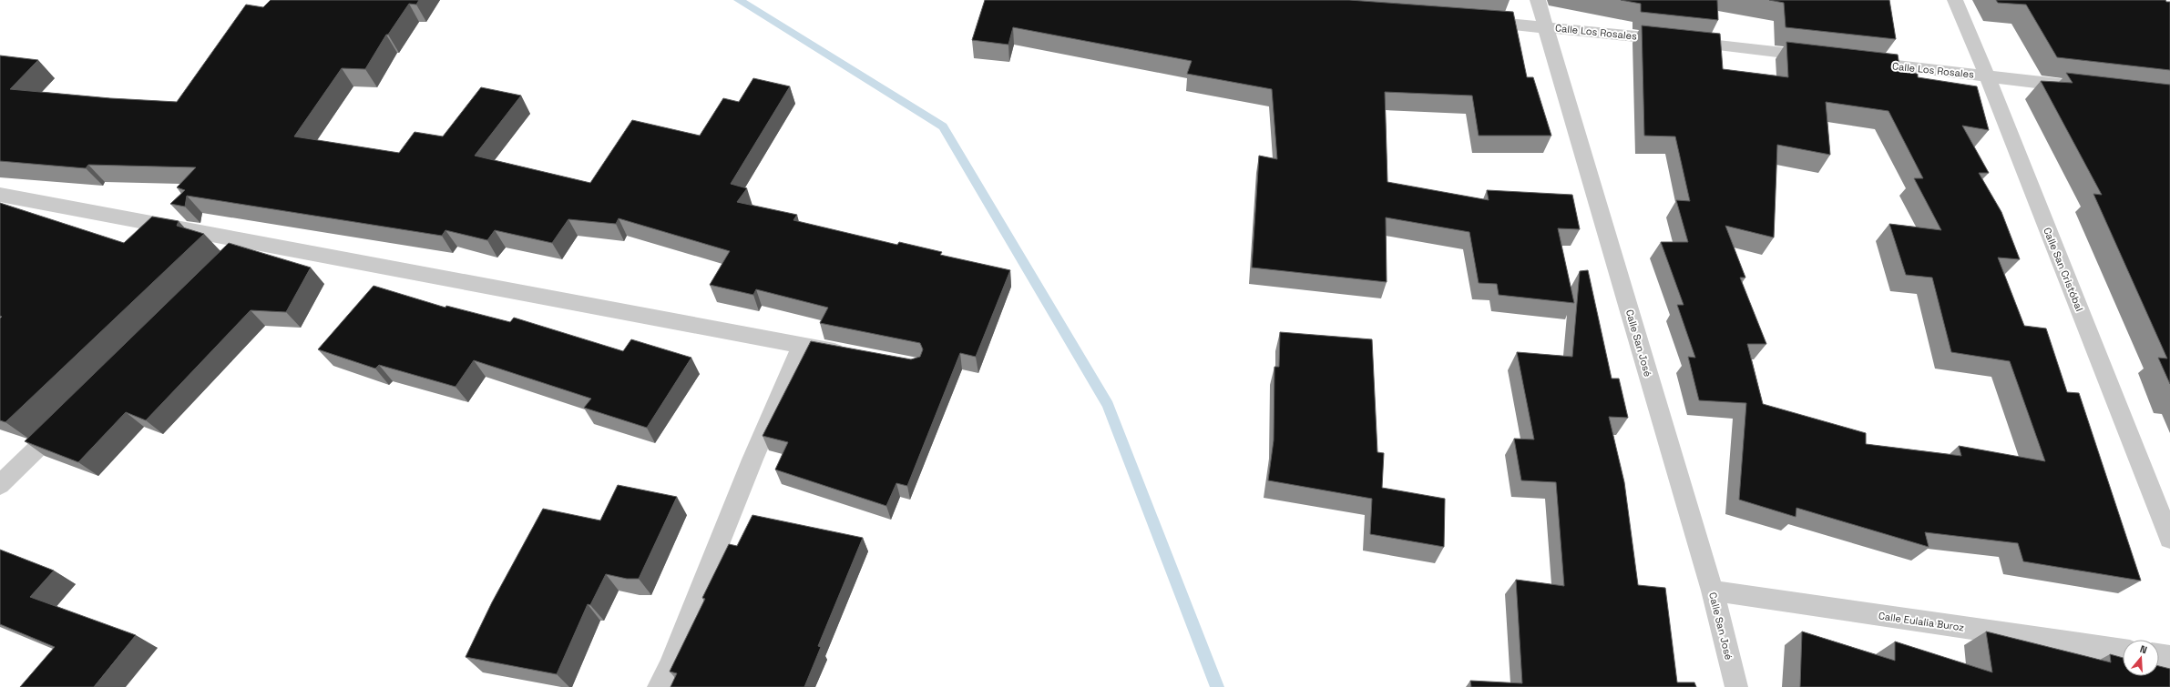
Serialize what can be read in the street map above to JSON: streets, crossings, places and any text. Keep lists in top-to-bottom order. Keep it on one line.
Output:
{"streets":{"street":["Calle Los Rosales","Calle San Cristóbal","Calle San José","Calle Eulalia Buroz"]},"crossings":[["Calle Los Rosales","Calle San Cristóbal"],["Calle Los Rosales","Calle San José"],["Calle San José","Calle Eulalia Buroz"]],"north":"top"}
